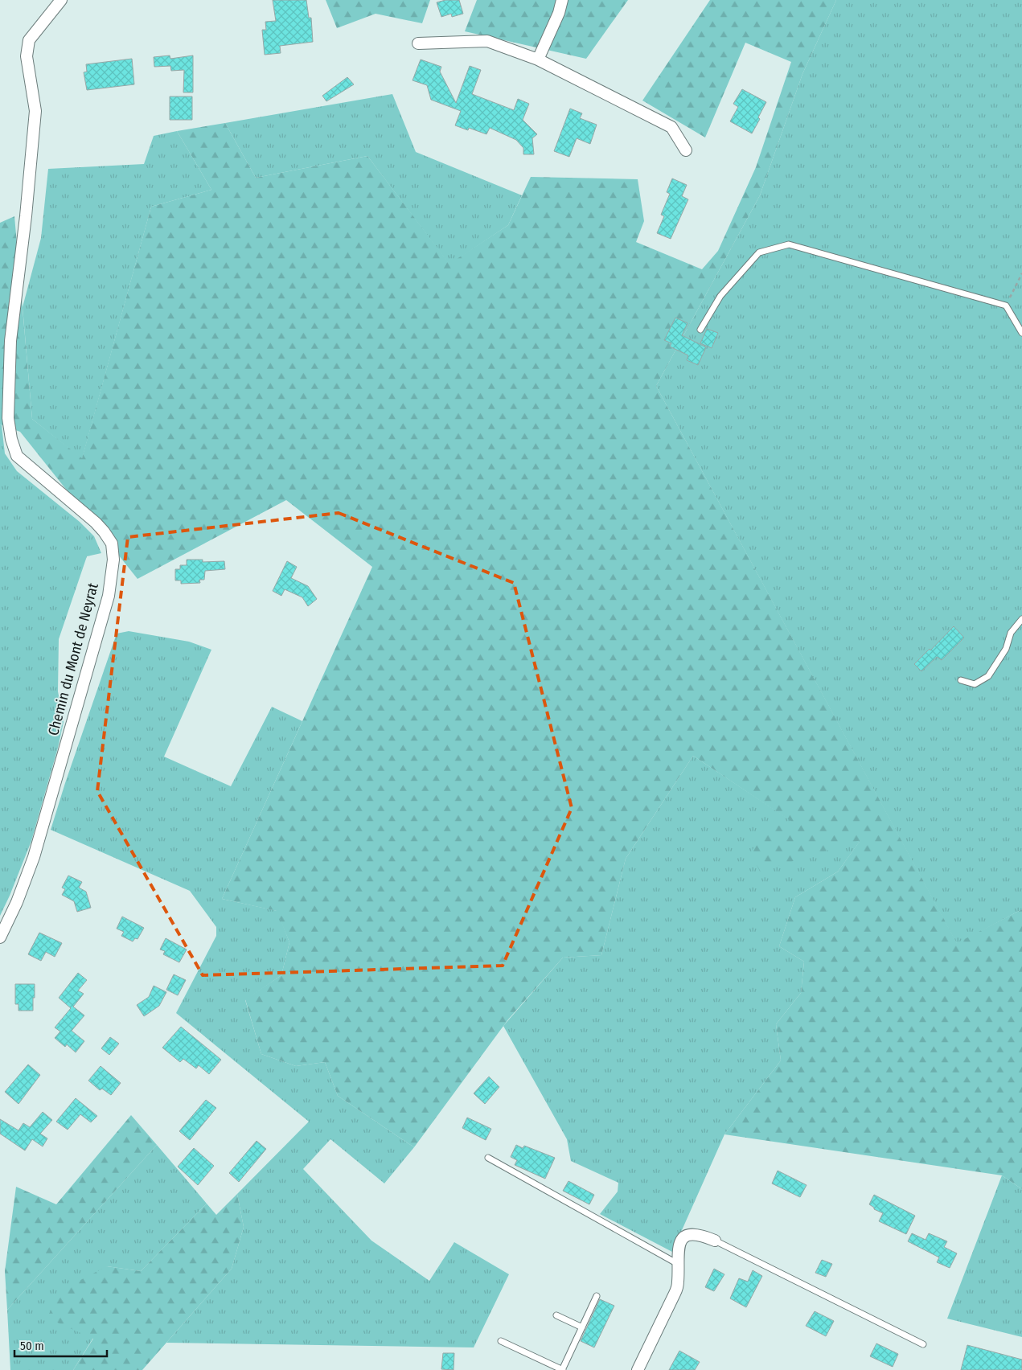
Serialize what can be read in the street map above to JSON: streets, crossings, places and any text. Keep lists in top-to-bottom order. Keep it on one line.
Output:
{"streets":{"street":["Chemin du Mont de Neyrat"]},"scale_bar":"50 m"}
